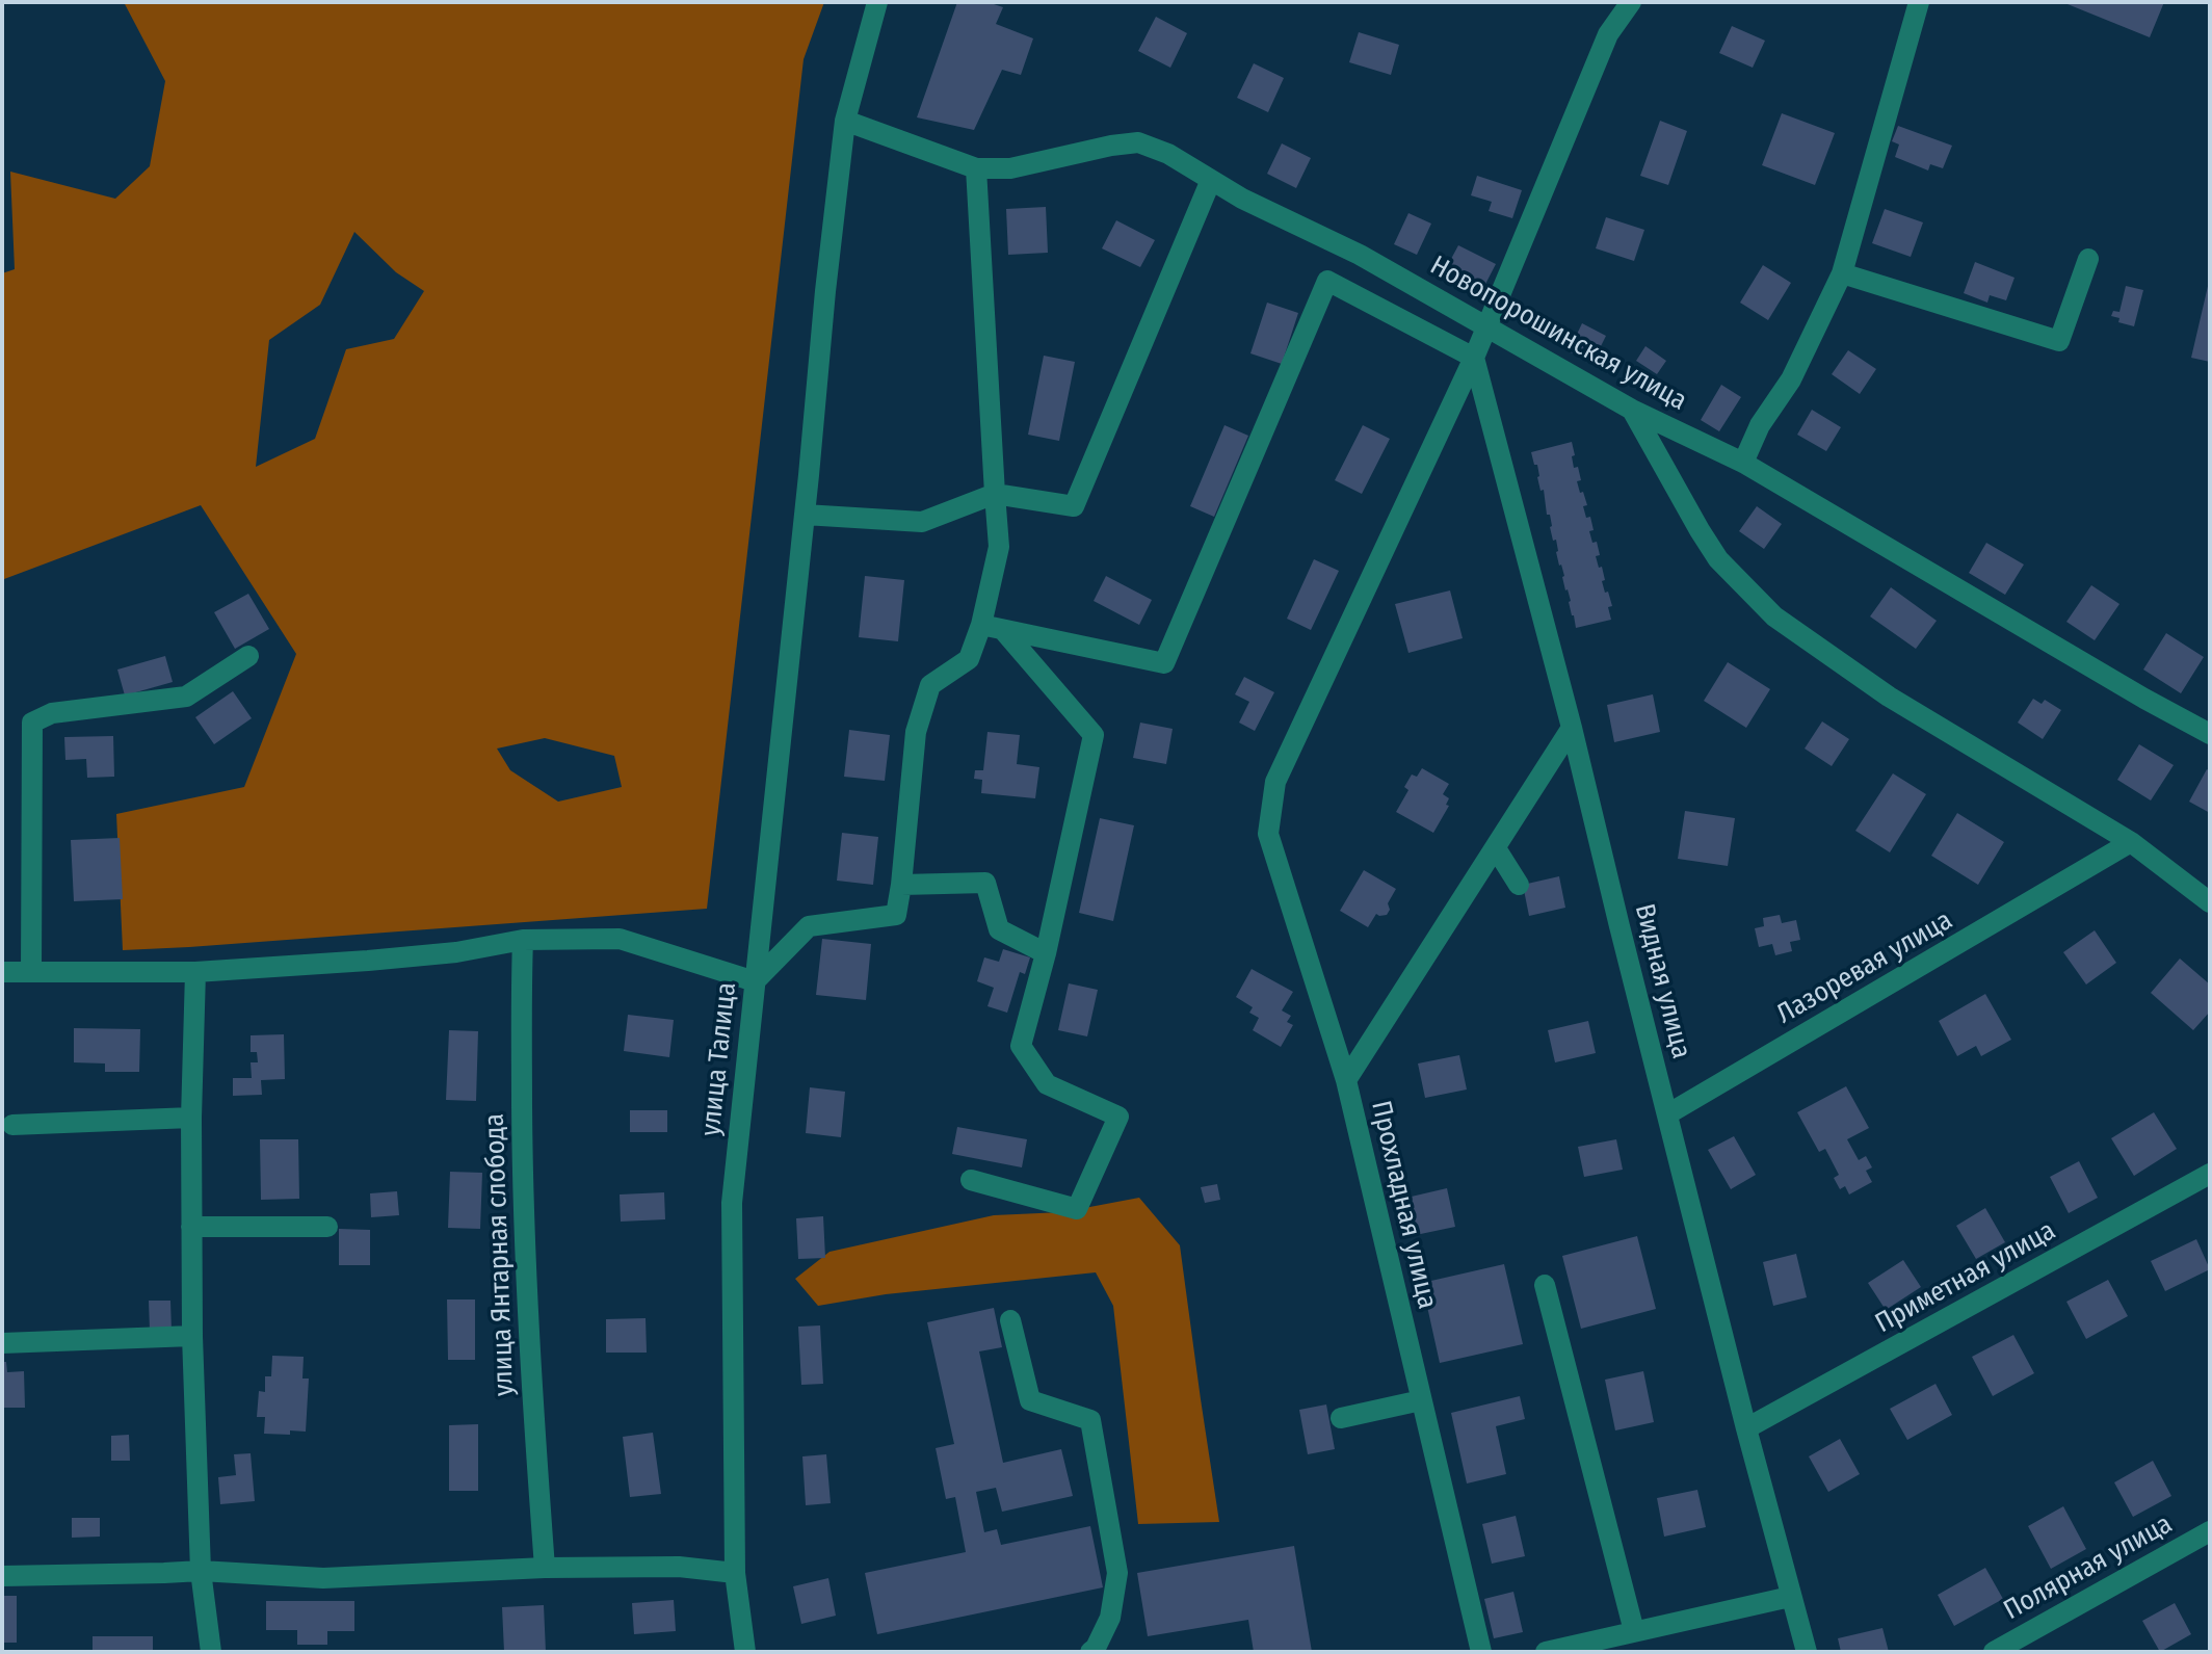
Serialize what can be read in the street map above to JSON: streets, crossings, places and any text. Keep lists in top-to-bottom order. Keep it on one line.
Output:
{"streets":{"street":["Новопорошинская улица","Лазоревая улица","Видная улица","улица Талица","Прохладная улица","улица Янтарная слобода","Приметная улица","Полярная улица"]},"crossings":[["Новопорошинская улица","улица Талица"],["Лазоревая улица","Видная улица"],["Видная улица","Прохладная улица"],["Видная улица","Приметная улица"]]}
